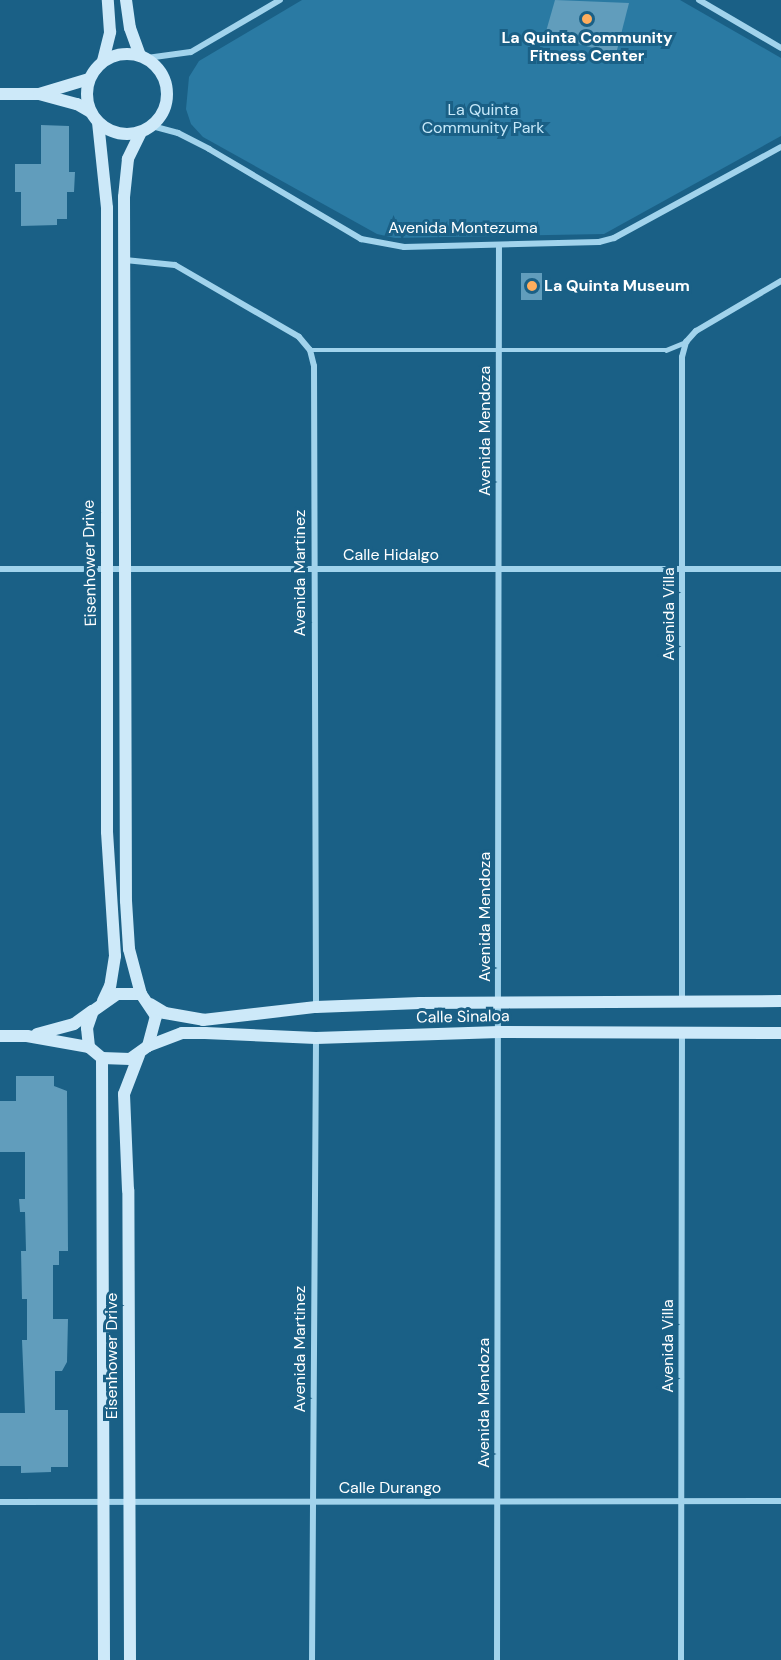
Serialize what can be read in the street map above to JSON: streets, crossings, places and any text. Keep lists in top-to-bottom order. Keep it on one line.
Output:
{"streets":{"main road":["Eisenhower Drive","Calle Sinaloa"],"street":["Avenida Montezuma","Avenida Mendoza","Calle Hidalgo","Avenida Martinez","Avenida Villa","Calle Durango"]},"crossings":[["Avenida Montezuma","Avenida Mendoza"],["Avenida Montezuma","Eisenhower Drive"],["Avenida Mendoza","Calle Hidalgo"],["Avenida Mendoza","Calle Sinaloa"],["Avenida Mendoza","Calle Durango"],["Calle Hidalgo","Eisenhower Drive"],["Calle Hidalgo","Avenida Martinez"],["Calle Hidalgo","Avenida Villa"],["Eisenhower Drive","Calle Sinaloa"],["Eisenhower Drive","Calle Durango"],["Avenida Martinez","Calle Sinaloa"],["Avenida Martinez","Calle Durango"],["Avenida Villa","Calle Sinaloa"],["Avenida Villa","Calle Durango"]],"parks":["La Quinta Community Park"],"places":["La Quinta Community Fitness Center","La Quinta Museum"]}
